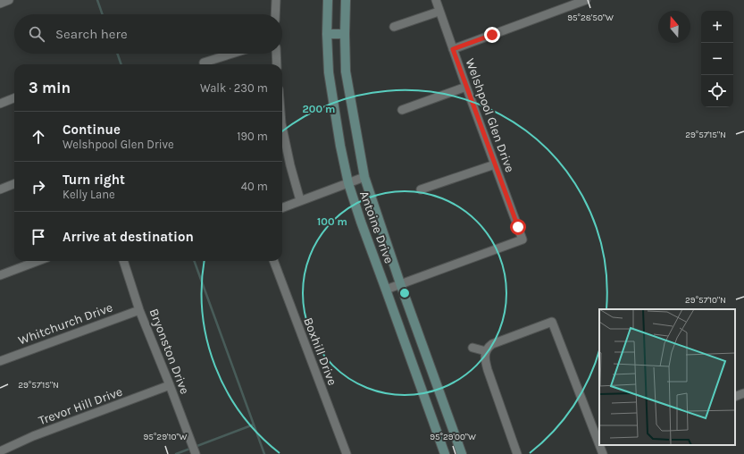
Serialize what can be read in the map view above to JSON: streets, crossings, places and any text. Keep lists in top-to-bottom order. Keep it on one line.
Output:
{"streets":{"main road":["Antoine Drive"],"street":["Welshpool Glen Drive","Whitchurch Drive","Bryonston Drive","Boxhill Drive","Trevor Hill Drive"]},"crossings":[["Welshpool Glen Drive","Antoine Drive"],["Whitchurch Drive","Bryonston Drive"],["Bryonston Drive","Trevor Hill Drive"]],"north":"top","page":{"map_buttons":["+","−"],"search":"Search here","heading":["3 min","Walk · 230 m"],"list":[["Continue","Welshpool Glen Drive","190 m"],["Turn right","Kelly Lane","40 m"],"Arrive at destination"]},"coordinates":["95°28'50\"W","29°57'15\"N","29°57'10\"N","95°29'10\"W","95°29'00\"W"],"rings":["200 m","100 m"]}
